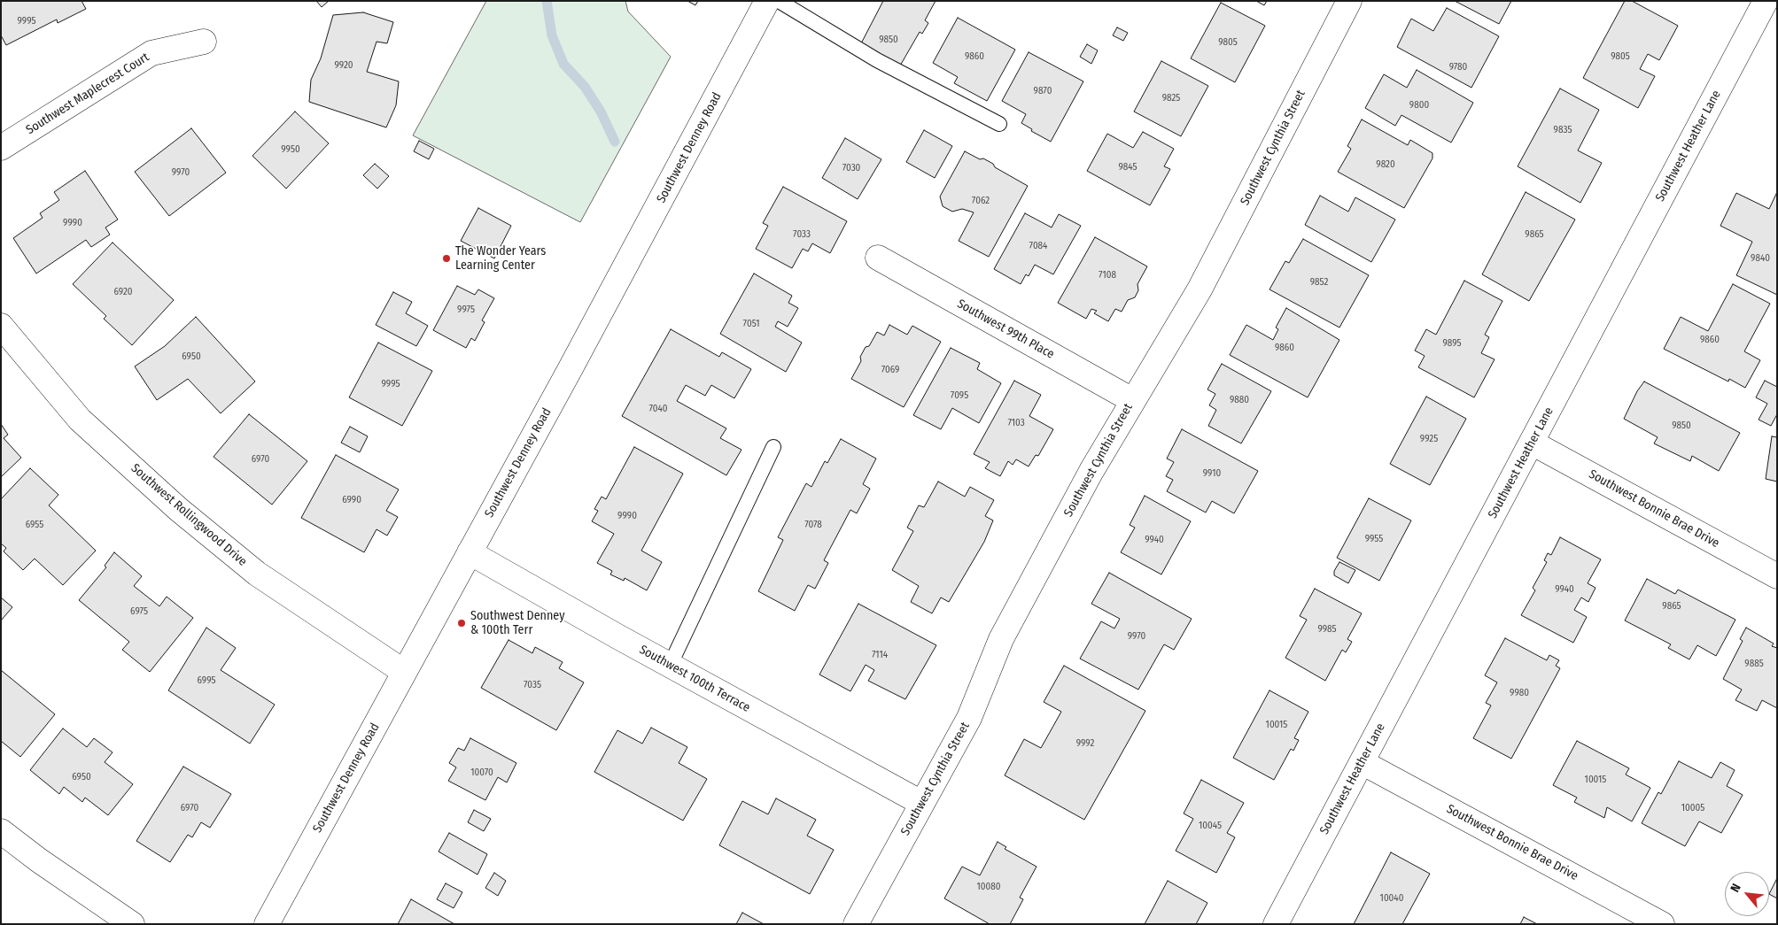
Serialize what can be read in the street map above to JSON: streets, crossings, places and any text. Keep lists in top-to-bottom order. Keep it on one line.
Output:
{"streets":{"street":["Southwest Maplecrest Court","Southwest Heather Lane","Southwest Denney Road","Southwest Cynthia Street","Southwest 99th Place","Southwest Bonnie Brae Drive","Southwest Rollingwood Drive","Southwest 100th Terrace"]},"crossings":[["Southwest Heather Lane","Southwest Bonnie Brae Drive"],["Southwest Denney Road","Southwest Rollingwood Drive"],["Southwest Denney Road","Southwest 100th Terrace"],["Southwest Cynthia Street","Southwest 99th Place"],["Southwest Cynthia Street","Southwest 100th Terrace"]],"places":["The Wonder Years Learning Center","Southwest Denney & 100th Terr"],"house_numbers":["9995","9850","9805","9860","9805","9920","9780","9870","9825","9800","9835","9950","9820","9845","7030","9970","7062","9990","7033","9865","7084","9840","7108","9852","6920","9975","7051","9860","9895","9860","6950","7069","9995","7095","9880","7040","7103","9850","9925","6970","9910","6990","9990","6955","7078","9955","9940","9940","9865","6975","9985","9970","7114","9885","6995","7035","9980","10015","9992","10070","6950","10015","6970","10005","10045","10080","10040"],"north":"top left"}
